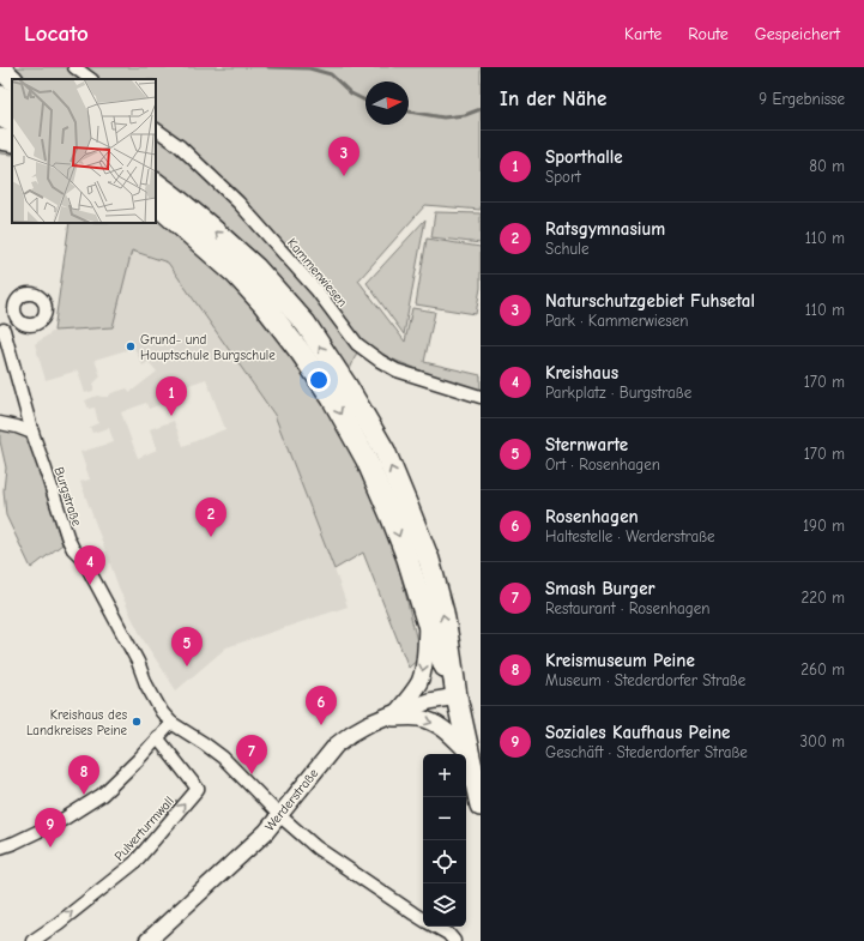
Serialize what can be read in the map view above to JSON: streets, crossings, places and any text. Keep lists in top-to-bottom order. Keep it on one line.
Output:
{"streets":{"street":["Kammerwiesen","Burgstraße","Werderstraße","Pulverturmwall"]},"places":["Grund- und Hauptschule Burgschule","Kreishaus des Landkreises Peine"],"north":"right","page":{"header":"Locato","nav":["Karte","Route","Gespeichert"],"heading":["In der Nähe","9 Ergebnisse"],"list":[{"mark":"1","name":"Sporthalle","note":"Sport","value":"80 m"},{"mark":"2","name":"Ratsgymnasium","note":"Schule","value":"110 m"},{"mark":"3","name":"Naturschutzgebiet Fuhsetal","note":"Park · Kammerwiesen","value":"110 m"},{"mark":"4","name":"Kreishaus","note":"Parkplatz · Burgstraße","value":"170 m"},{"mark":"5","name":"Sternwarte","note":"Ort · Rosenhagen","value":"170 m"},{"mark":"6","name":"Rosenhagen","note":"Haltestelle · Werderstraße","value":"190 m"},{"mark":"7","name":"Smash Burger","note":"Restaurant · Rosenhagen","value":"220 m"},{"mark":"8","name":"Kreismuseum Peine","note":"Museum · Stederdorfer Straße","value":"260 m"},{"mark":"9","name":"Soziales Kaufhaus Peine","note":"Geschäft · Stederdorfer Straße","value":"300 m"}],"pins":["3","1","2","4","5","6","7","8","9"],"map_buttons":["+","−"]}}
